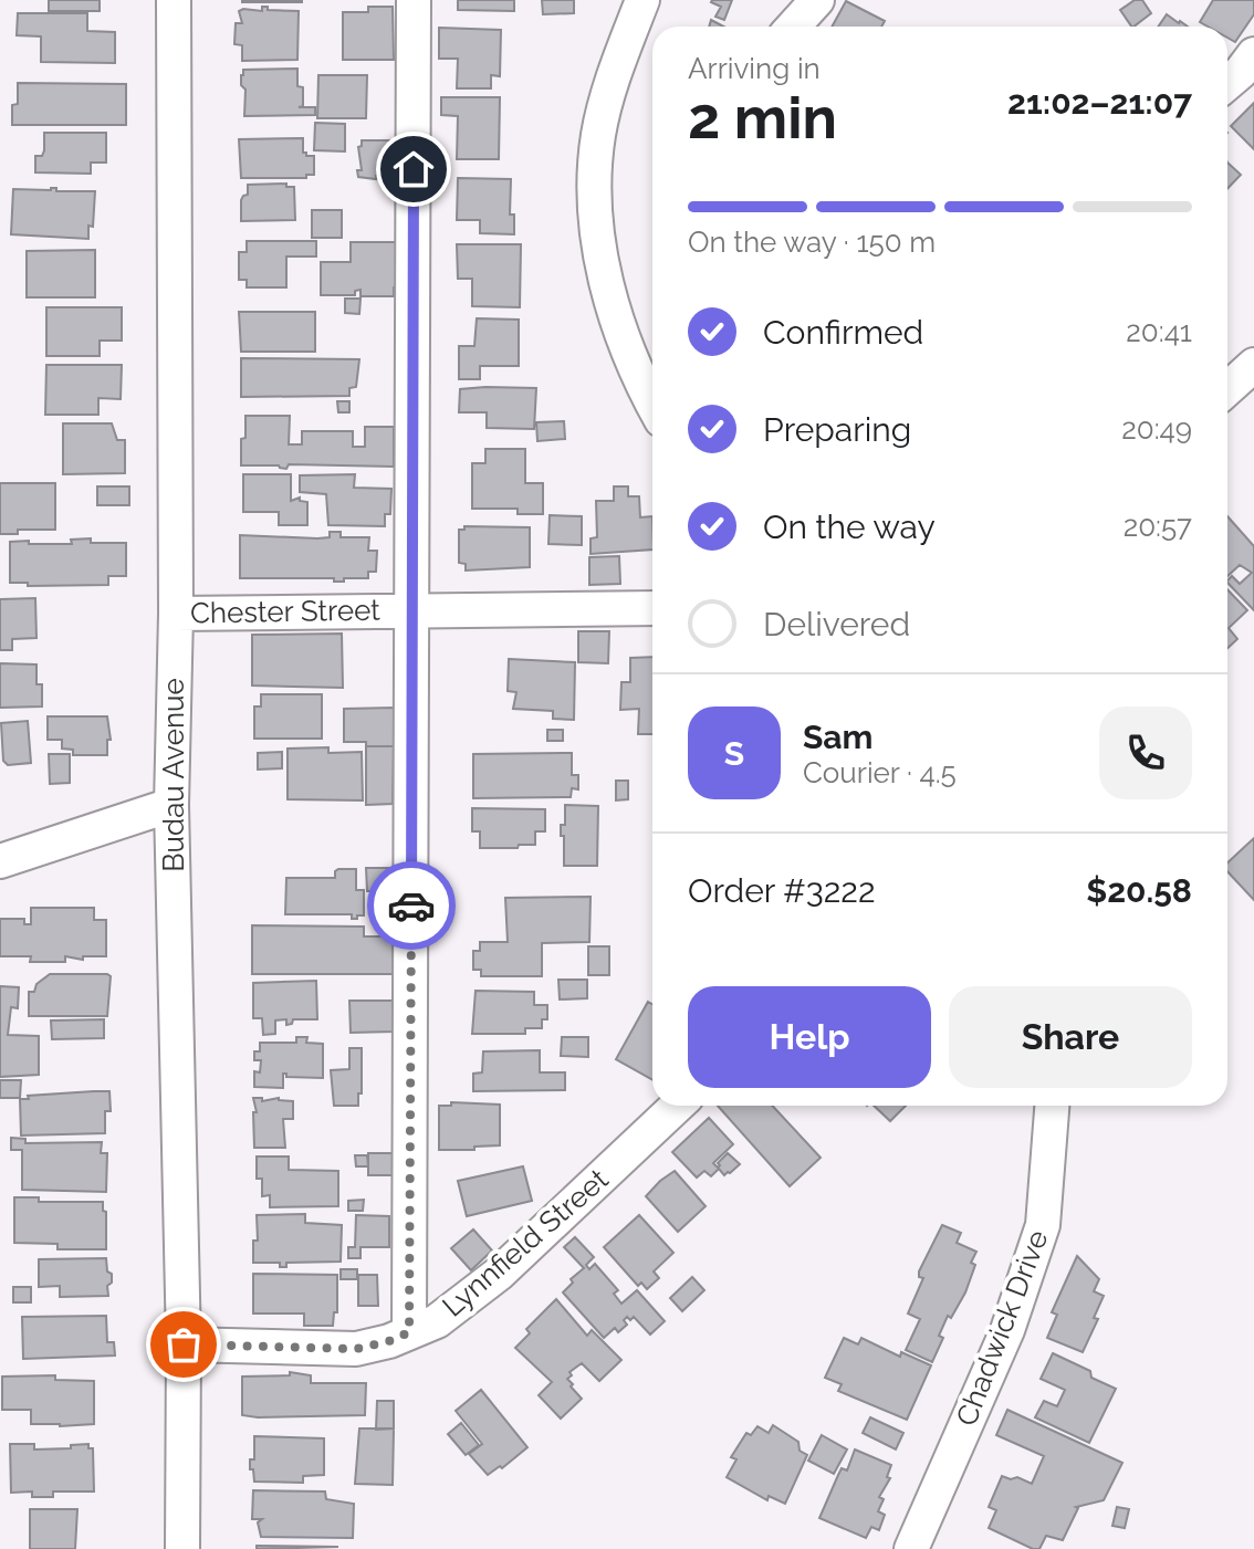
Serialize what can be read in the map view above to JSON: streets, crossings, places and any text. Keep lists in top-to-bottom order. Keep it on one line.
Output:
{"streets":{"street":["Chester Street","Budau Avenue","Lynnfield Street","Chadwick Drive"]},"crossings":[["Chester Street","Budau Avenue"],["Budau Avenue","Lynnfield Street"]],"page":{"heading":["2 min","Arriving in","21:02–21:07"],"panel":["Sam","Courier · 4.5","Order #3222","$20.58"],"bar":"On the way · 150 m","list":[["Confirmed","20:41"],["Preparing","20:49"],["On the way","20:57"],"Delivered"],"round":"S","buttons":["Help","Share"]}}
